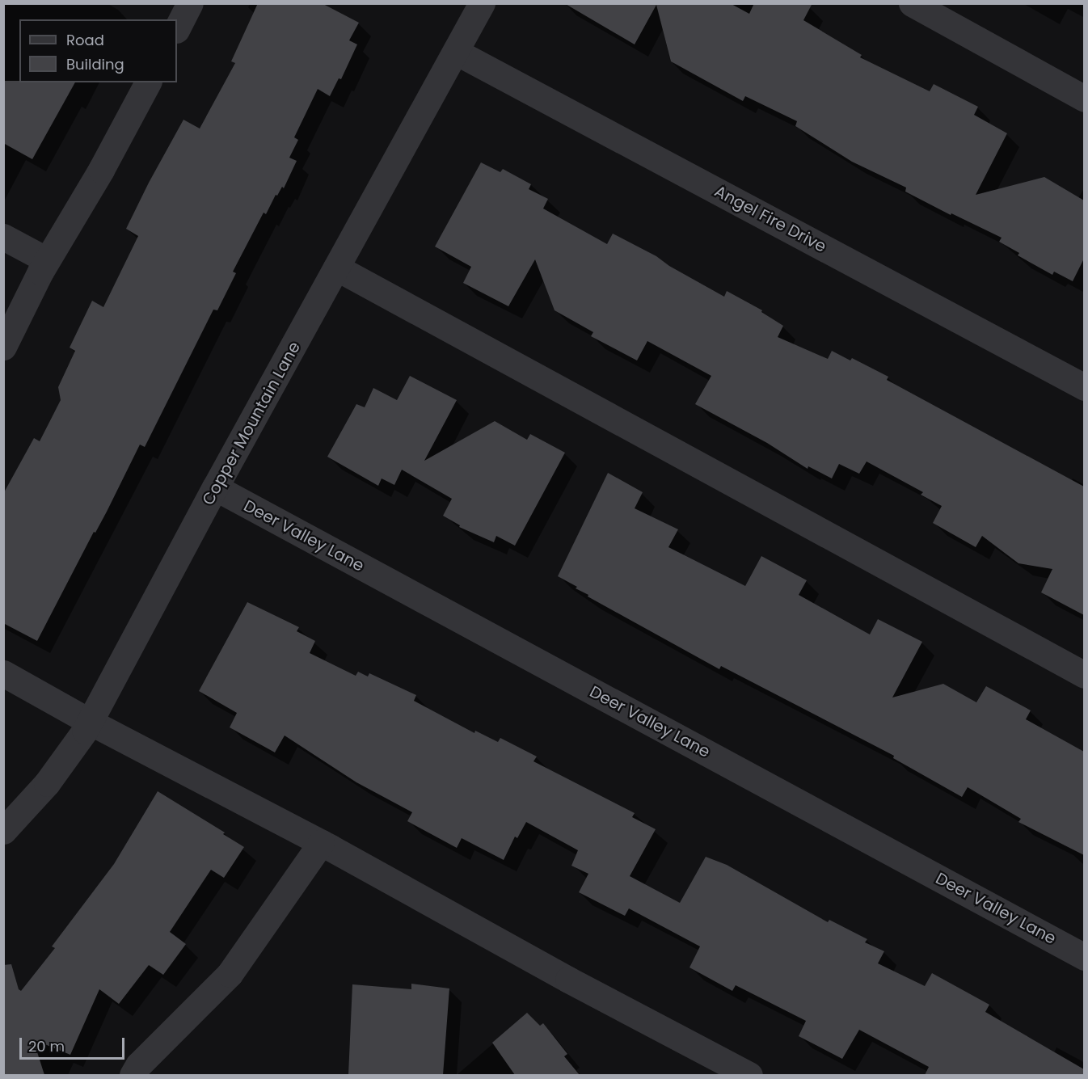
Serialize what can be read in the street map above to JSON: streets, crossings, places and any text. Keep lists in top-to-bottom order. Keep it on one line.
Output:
{"streets":{"street":["Angel Fire Drive","Copper Mountain Lane","Deer Valley Lane"]},"crossings":[["Angel Fire Drive","Copper Mountain Lane"],["Copper Mountain Lane","Deer Valley Lane"]],"legend":["Road","Building"],"scale_bar":"20 m"}
